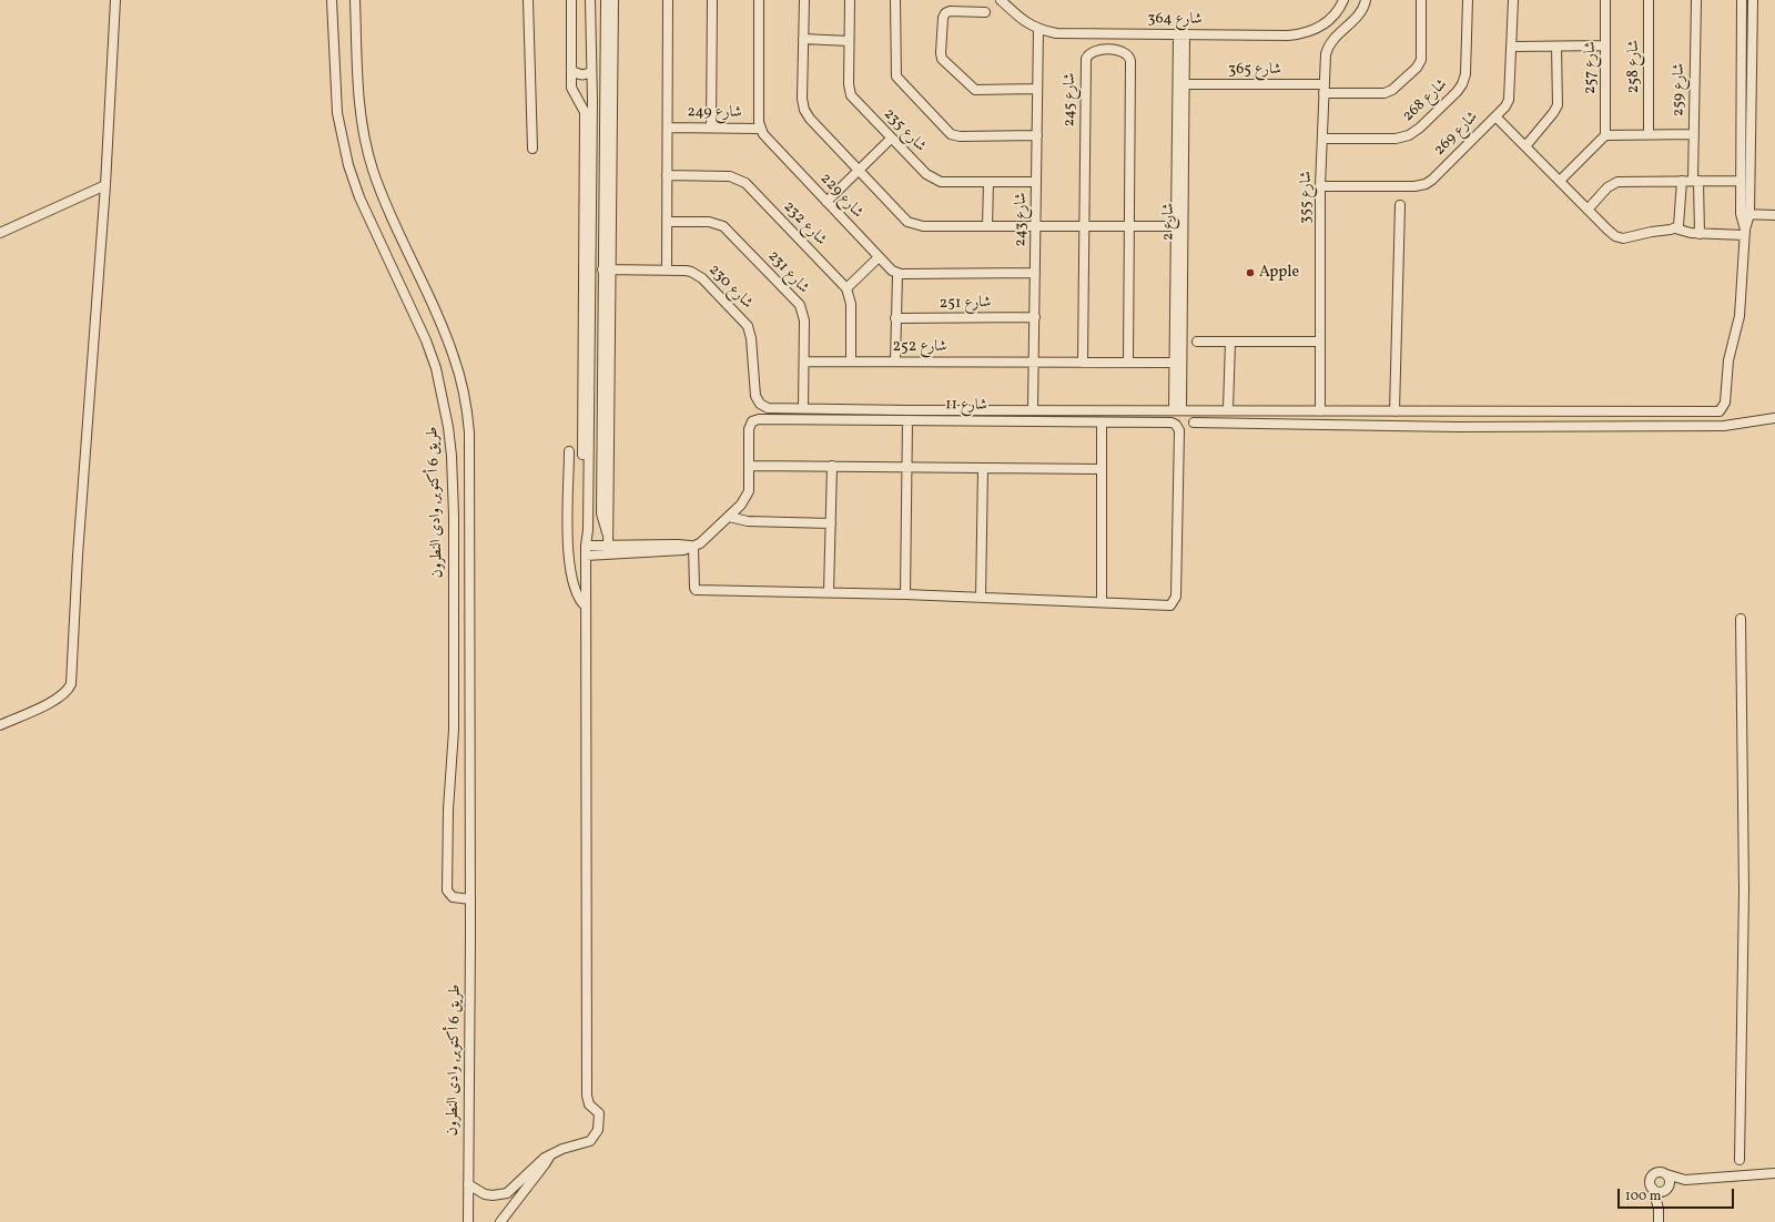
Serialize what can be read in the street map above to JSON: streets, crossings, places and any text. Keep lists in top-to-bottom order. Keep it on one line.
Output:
{"streets":{"street":["شارع 364","شارع 258","شارع 257","شارع 365","شارع 259","شارع 245","شارع 268","شارع 249","شارع 235","شارع 269","شارع 229","شارع 355","شارع 243","شارع 2","شارع 232","شارع 231","شارع 230","شارع 251","شارع 252","شارع 11","طريق 6 أكتوبر, وادى النطرون"]},"crossings":[["شارع 364","شارع 243"],["شارع 364","شارع 2"],["شارع 365","شارع 355"],["شارع 365","شارع 2"],["شارع 245","شارع 252"],["شارع 268","شارع 355"],["شارع 249","شارع 229"],["شارع 235","شارع 243"],["شارع 269","شارع 355"],["شارع 355","شارع 11"],["شارع 243","شارع 251"],["شارع 243","شارع 252"],["شارع 243","شارع 11"],["شارع 2","شارع 252"],["شارع 2","شارع 11"],["شارع 231","شارع 252"],["شارع 231","شارع 11"],["شارع 230","شارع 11"]],"places":["Apple"],"scale_bar":"100 m"}
